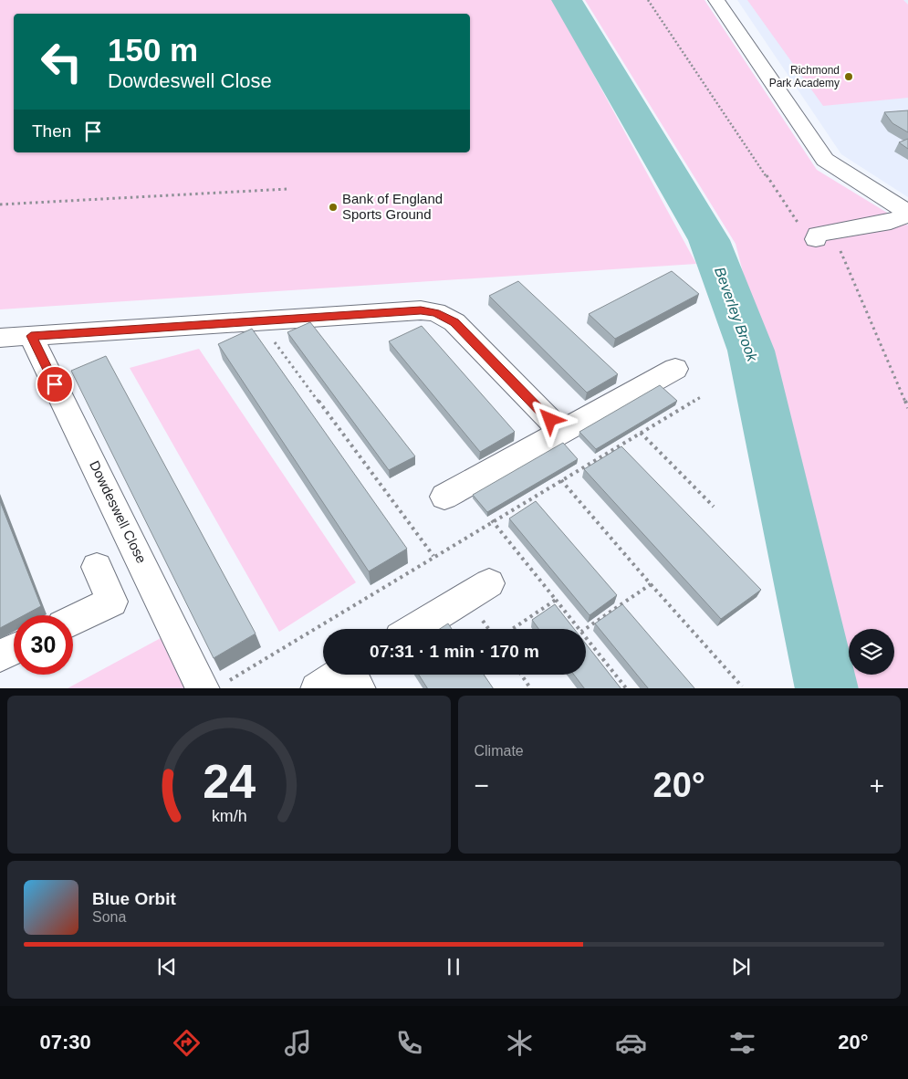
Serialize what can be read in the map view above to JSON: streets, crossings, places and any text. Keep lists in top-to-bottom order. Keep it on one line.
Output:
{"streets":{"street":["Dowdeswell Close"]},"water":["Beverley Brook"],"places":["Richmond Park Academy","Bank of England Sports Ground"],"page":{"turn":["150 m","Dowdeswell Close"],"then":"Then","limit":"30","trip":"07:31 · 1 min · 170 m","tile":"Climate","heat":["−","20°","+"],"song":["Blue Orbit","Sona"],"tabs":["07:30","20°"],"gauge":["24","km/h"]}}
